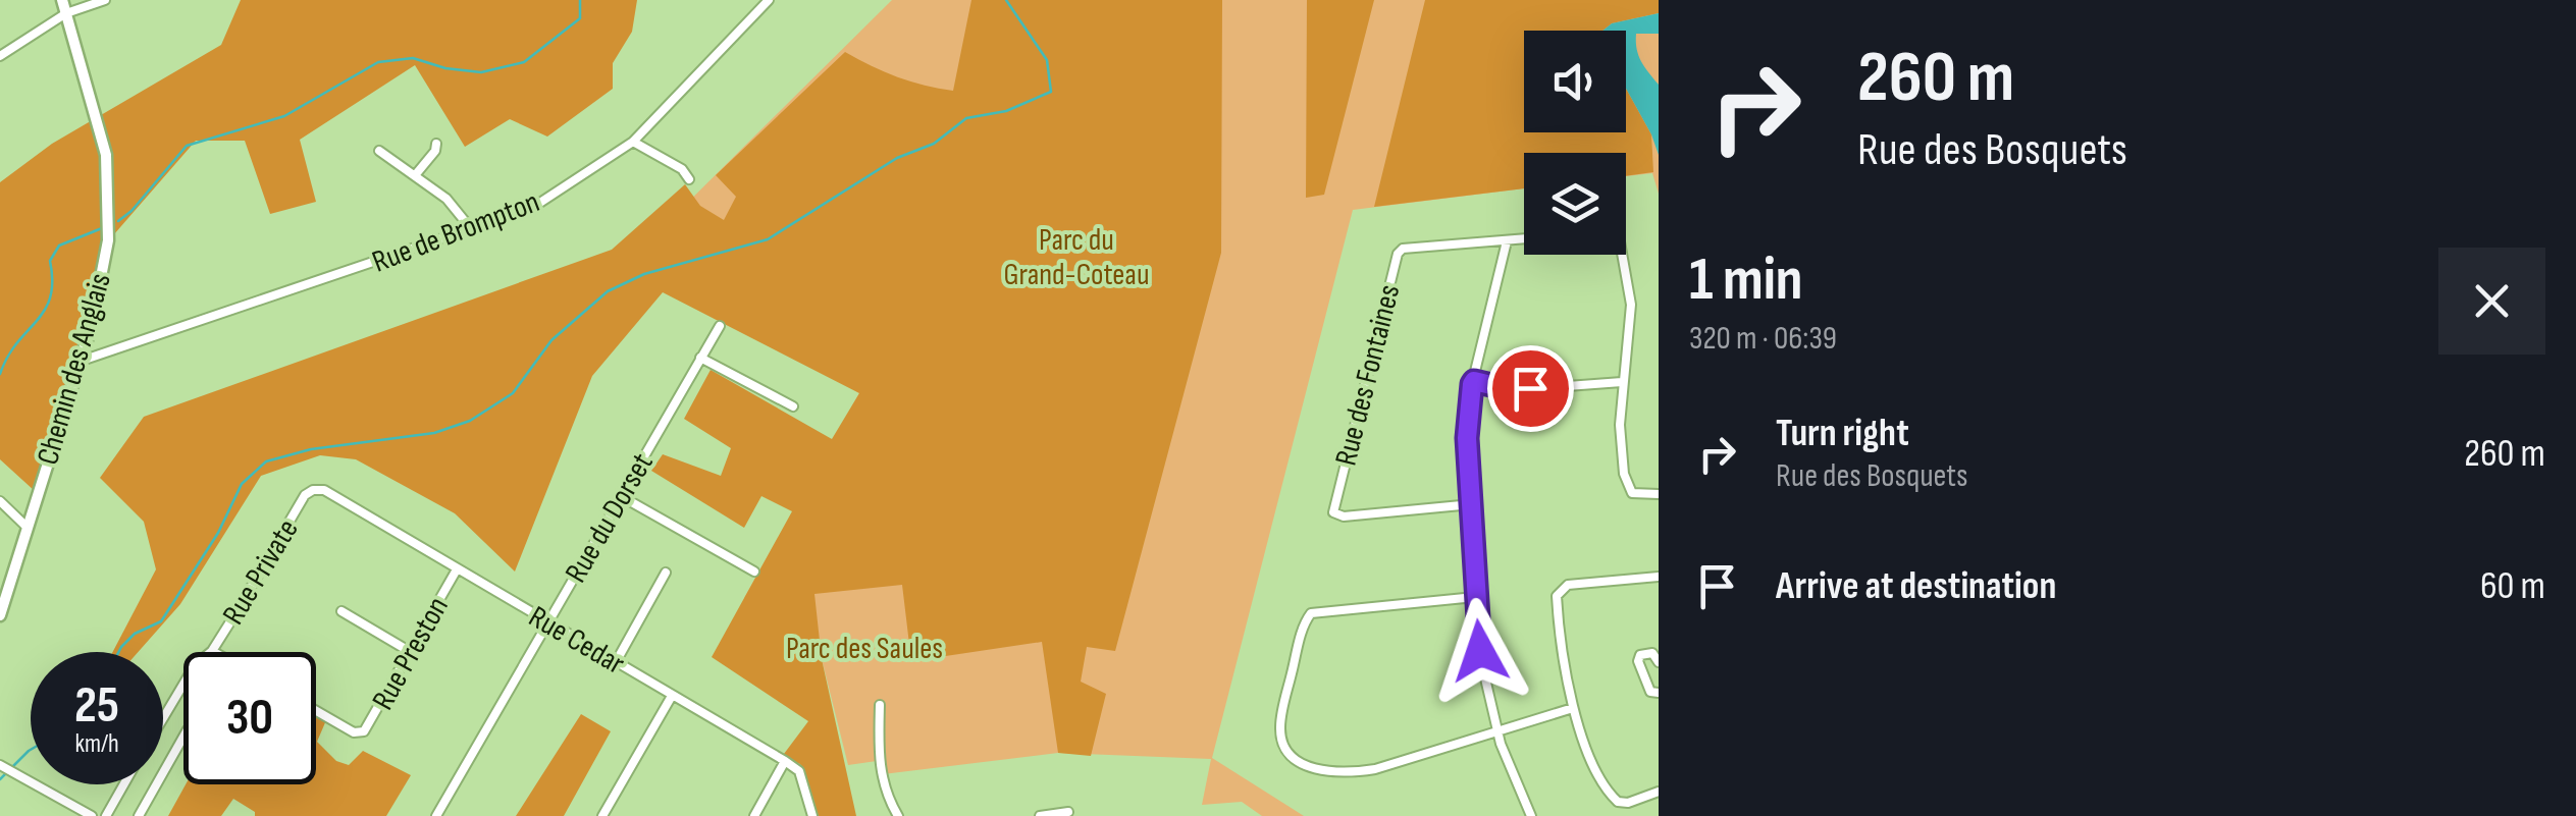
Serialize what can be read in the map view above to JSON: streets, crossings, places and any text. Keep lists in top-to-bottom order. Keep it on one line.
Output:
{"streets":{"street":["Rue de Brompton","Chemin des Anglais","Rue des Fontaines","Rue du Dorset","Rue Private","Rue Cedar","Rue Preston"]},"crossings":[["Rue de Brompton","Chemin des Anglais"],["Rue du Dorset","Rue Cedar"],["Rue Private","Rue Cedar"],["Rue Cedar","Rue Preston"]],"parks":["Parc du Grand-Coteau","Parc des Saules"],"page":{"turn":["260 m","Rue des Bosquets"],"heading":["1 min","320 m · 06:39"],"list":[{"name":"Turn right","note":"Rue des Bosquets","value":"260 m"},{"name":"Arrive at destination","value":"60 m"}],"speed":"25 km/h","limit":"30"}}
